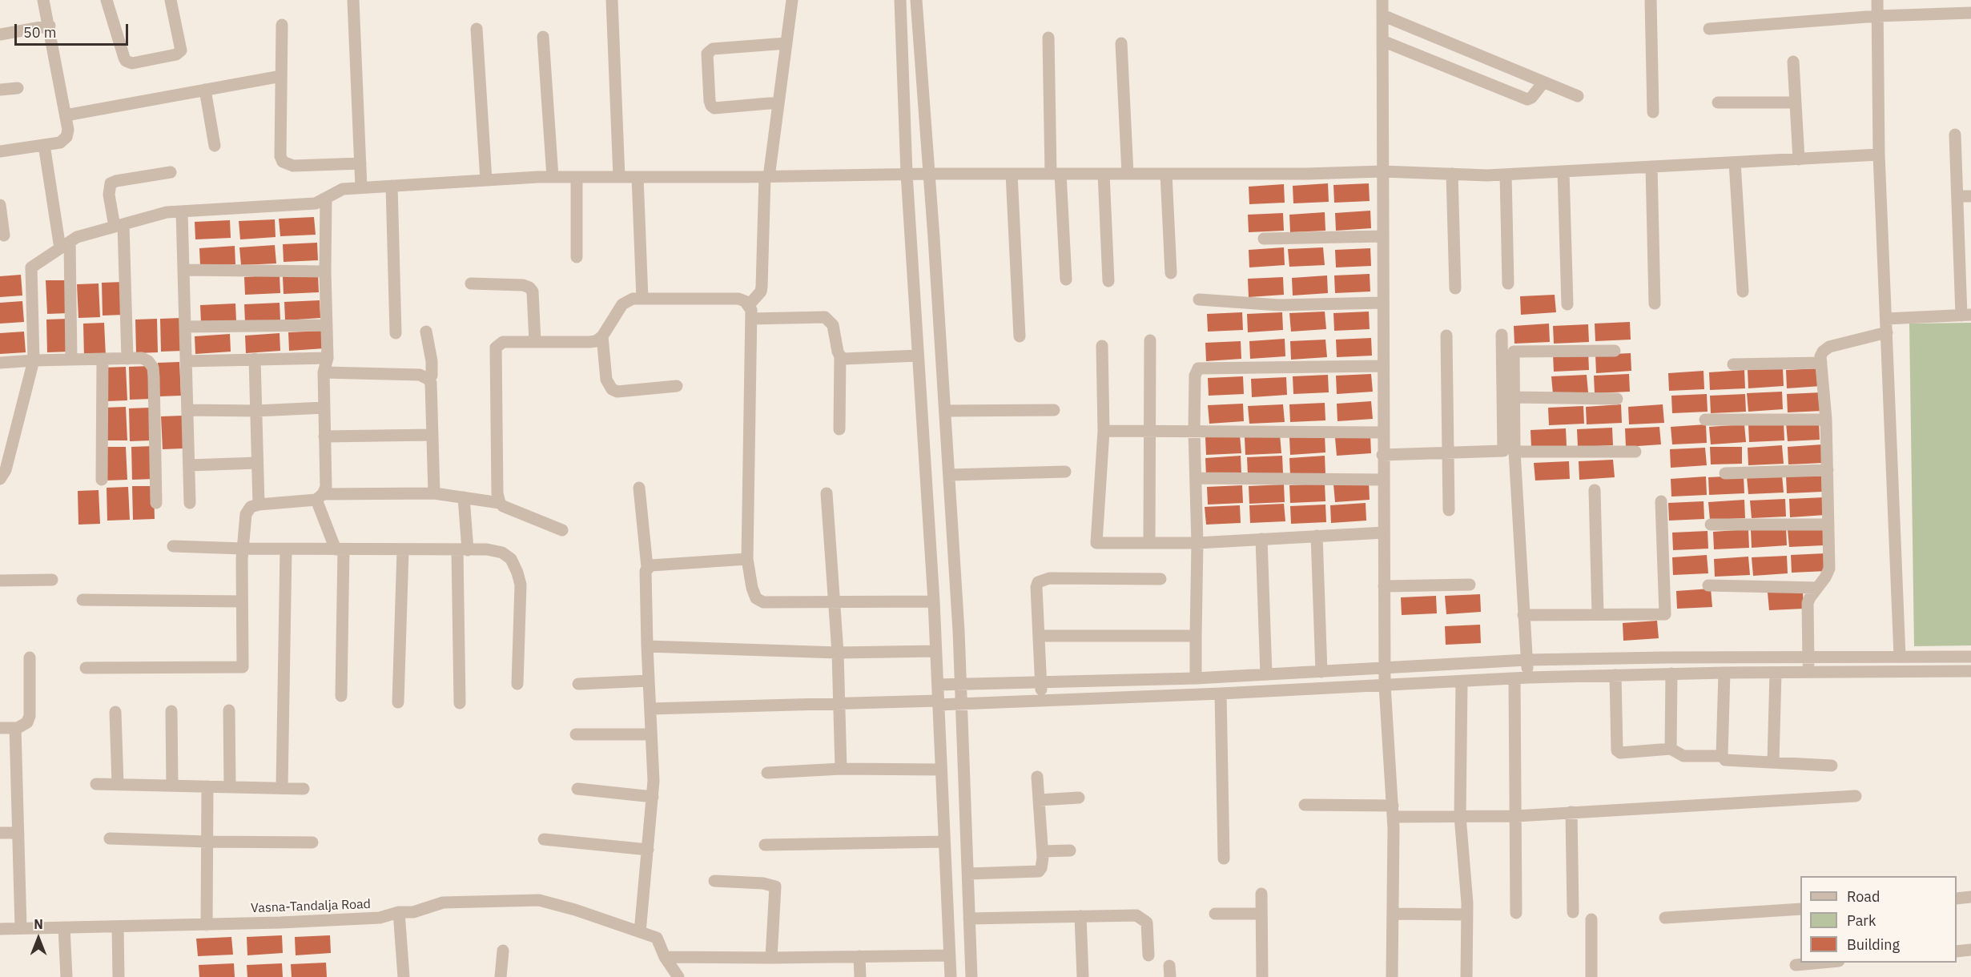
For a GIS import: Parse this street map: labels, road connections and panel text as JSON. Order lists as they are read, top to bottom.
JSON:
{
  "streets": {
    "street": ["Vasna-Tandalja Road"]
  },
  "legend": ["Road", "Park", "Building"],
  "scale_bar": "50 m",
  "north": "top"
}
